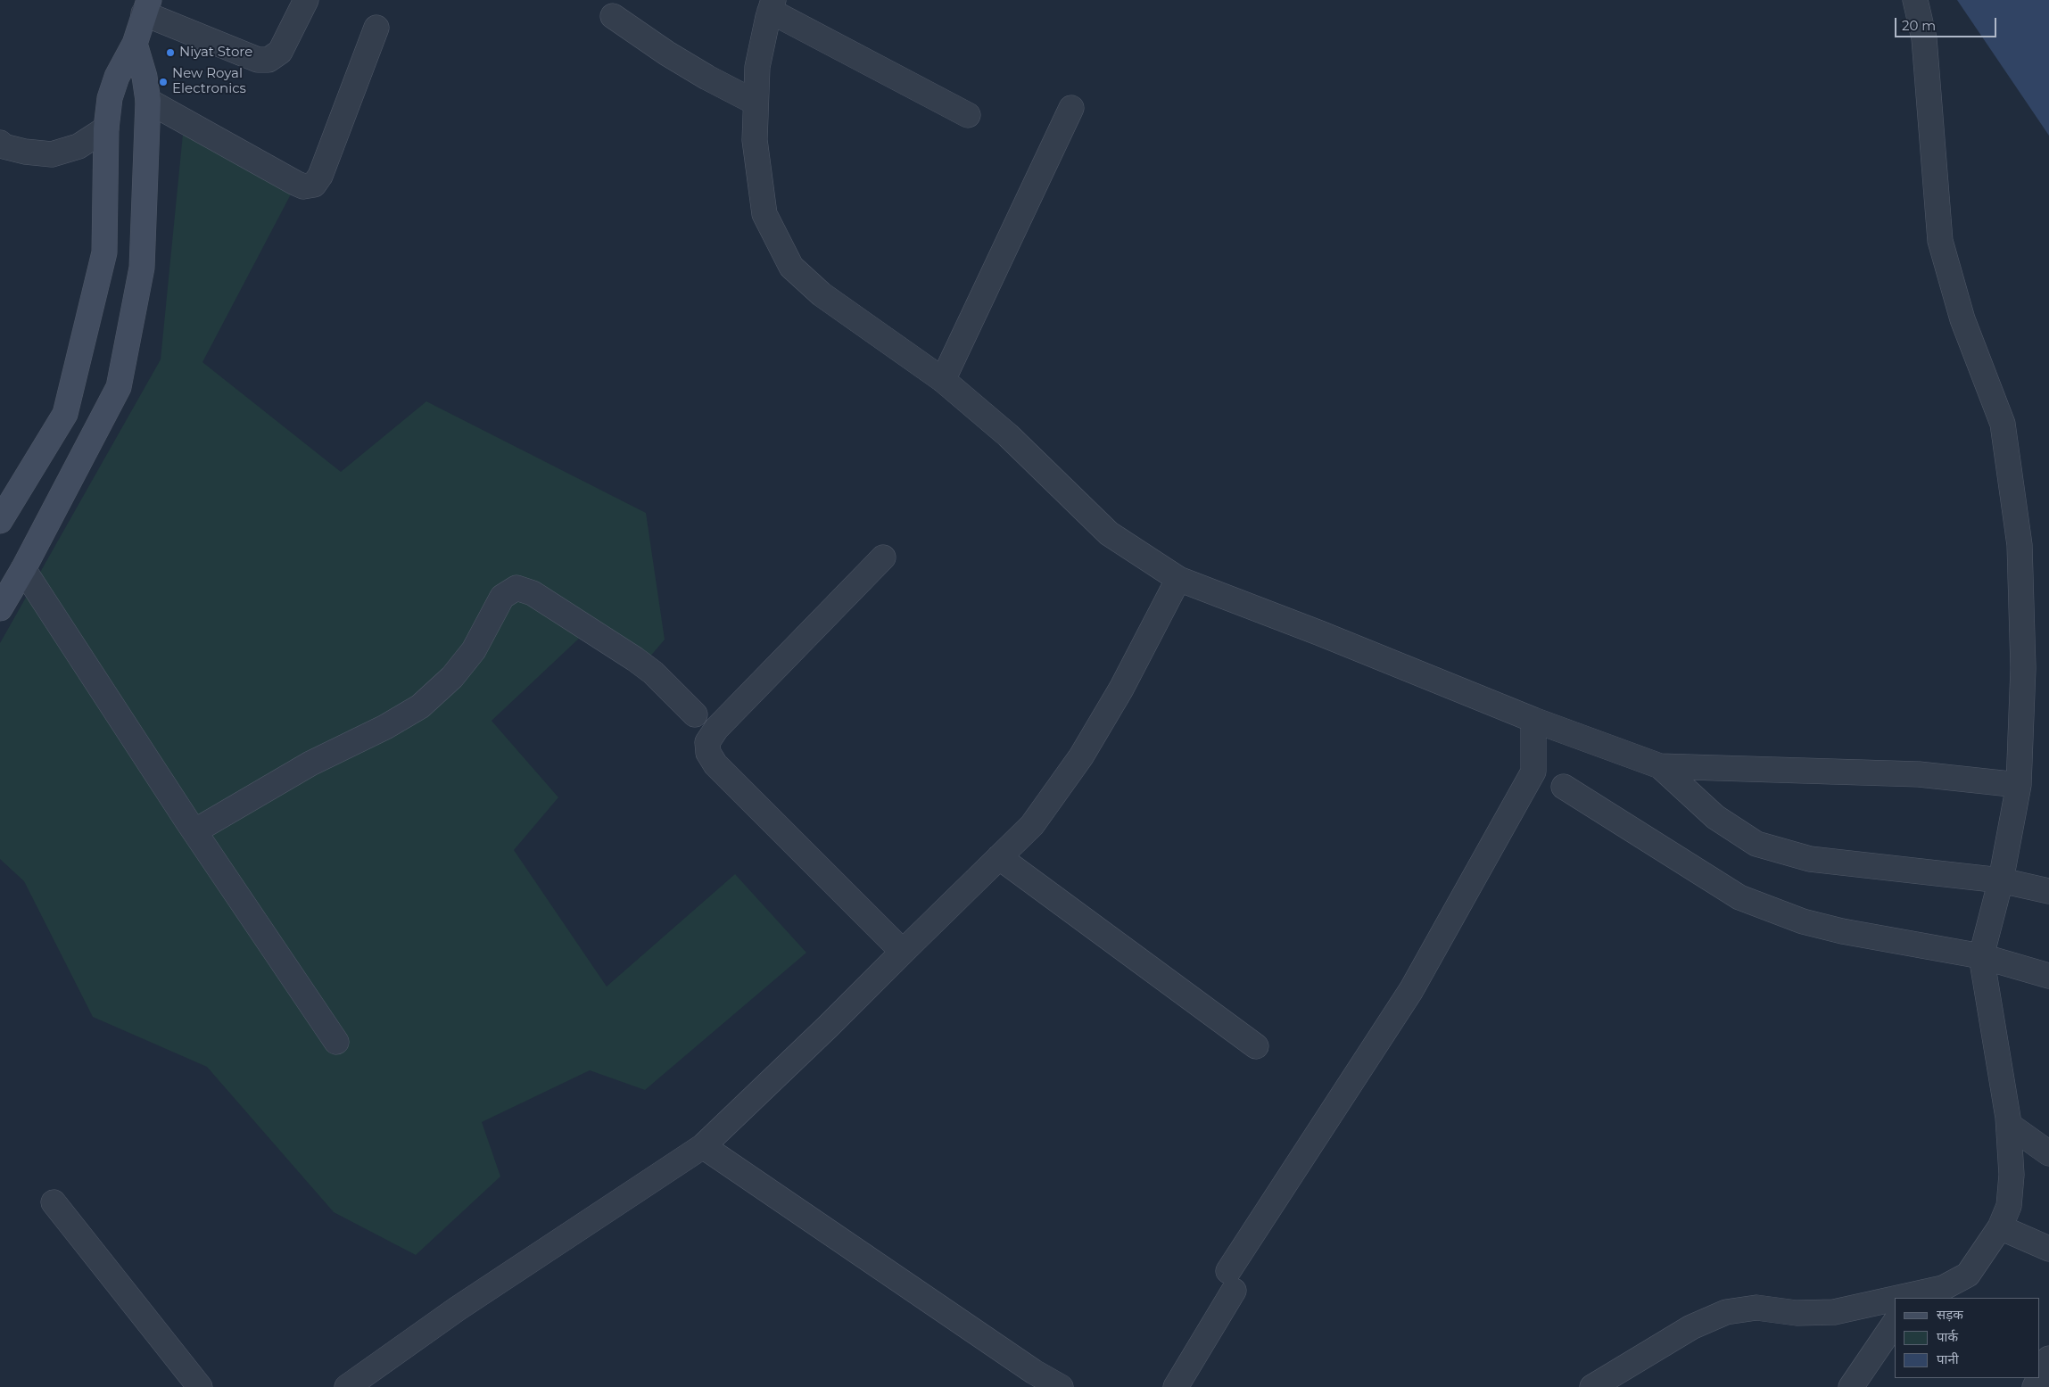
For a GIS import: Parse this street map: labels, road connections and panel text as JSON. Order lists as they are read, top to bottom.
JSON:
{
  "places": ["Niyat Store", "New Royal Electronics"],
  "legend": ["सड़क", "पार्क", "पानी"],
  "scale_bar": "20 m"
}
